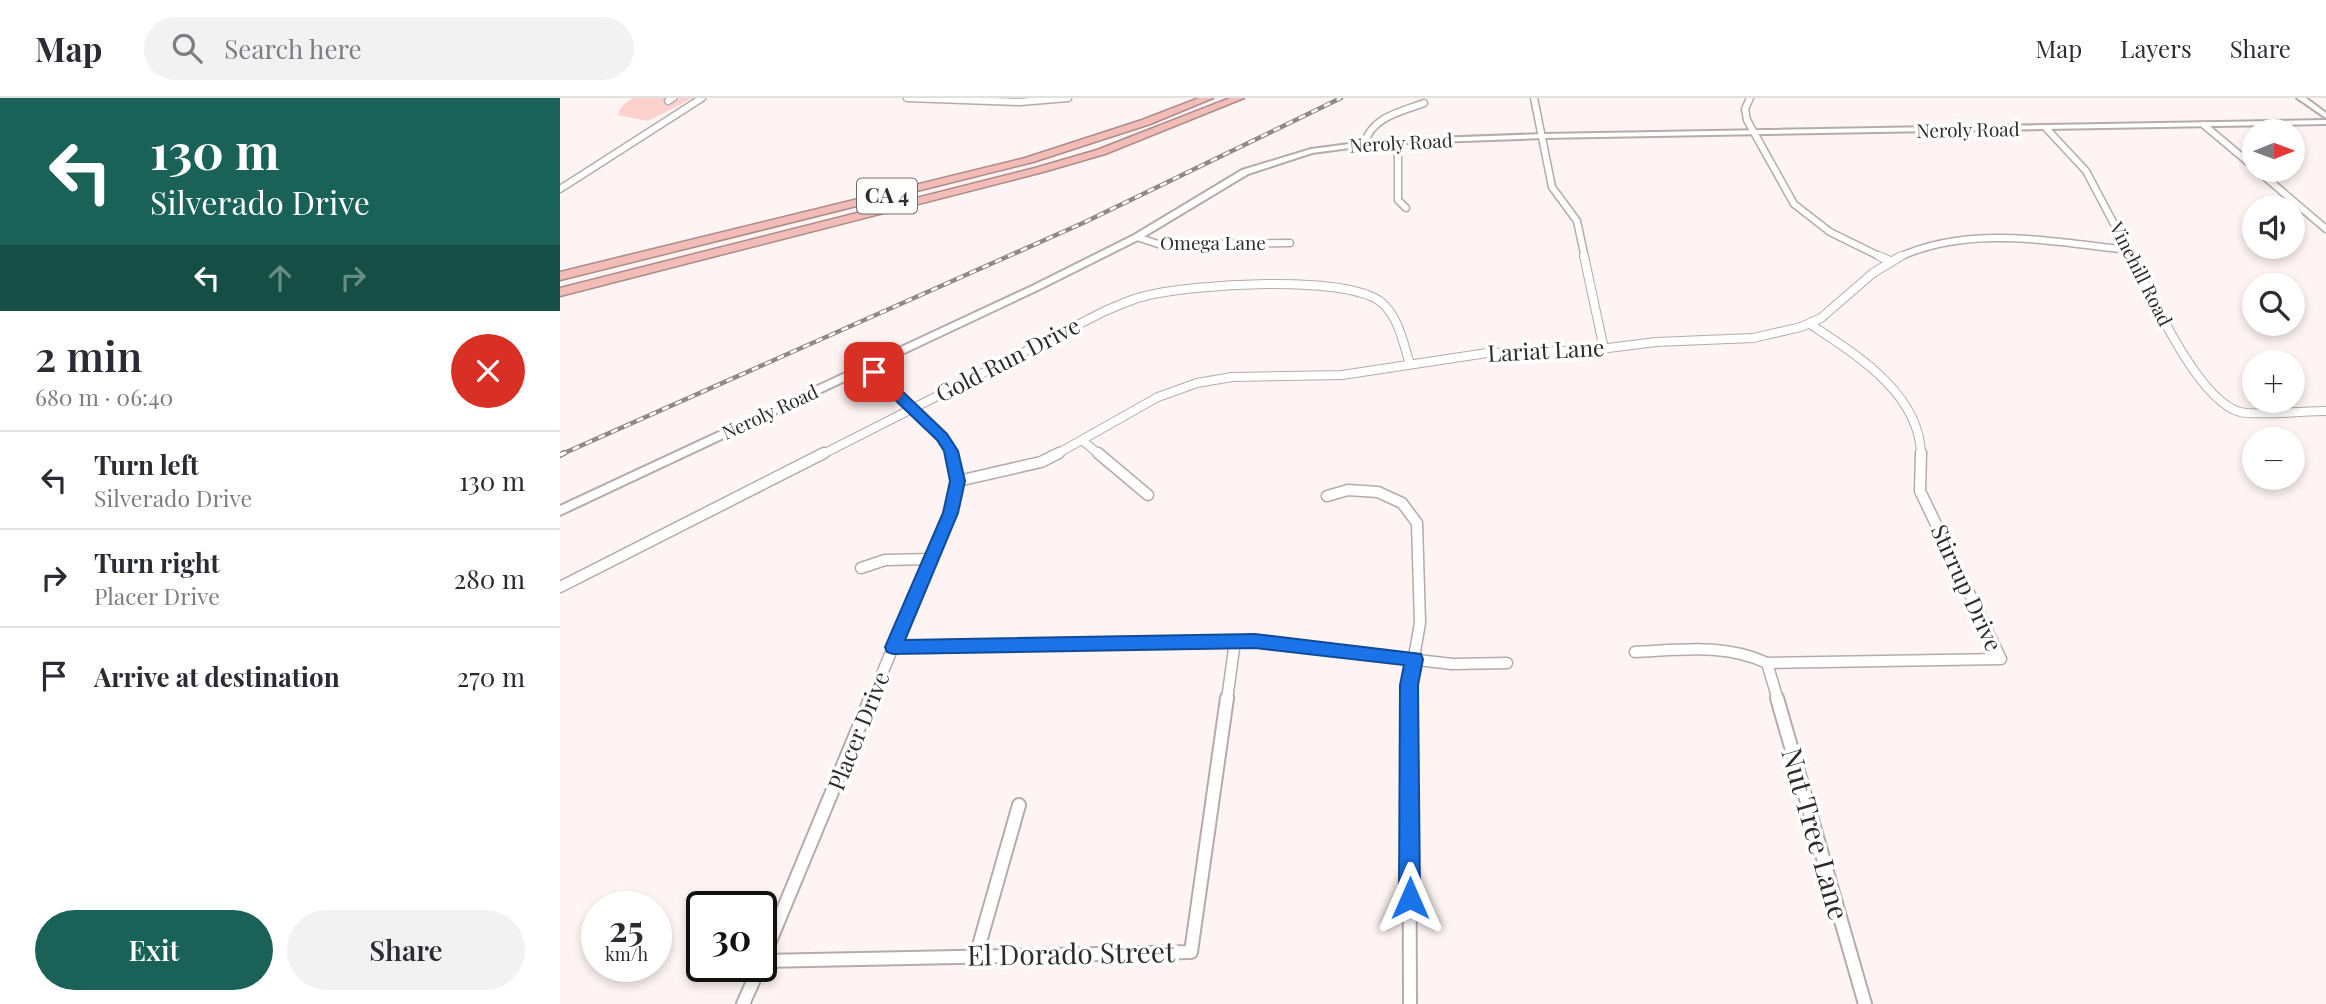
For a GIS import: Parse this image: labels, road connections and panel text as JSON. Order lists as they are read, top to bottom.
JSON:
{
  "streets": {
    "highway": ["CA 4"],
    "street": [
      "Neroly Road",
      "Omega Lane",
      "Vinehill Road",
      "Lariat Lane",
      "Gold Run Drive",
      "Stirrup Drive",
      "Placer Drive",
      "Nut Tree Lane",
      "El Dorado Street"
    ]
  },
  "crossings": [
    ["Neroly Road", "Omega Lane"],
    ["Neroly Road", "Vinehill Road"],
    ["Neroly Road", "Placer Drive"],
    ["Vinehill Road", "Lariat Lane"],
    ["Lariat Lane", "Gold Run Drive"],
    ["Lariat Lane", "Stirrup Drive"],
    ["Lariat Lane", "Placer Drive"],
    ["Gold Run Drive", "Placer Drive"],
    ["Stirrup Drive", "Nut Tree Lane"]
  ],
  "north": "right",
  "page": {
    "header": "Map",
    "search": "Search here",
    "nav": ["Map", "Layers", "Share"],
    "turn": ["130 m", "Silverado Drive"],
    "map_buttons": ["+", "−"],
    "heading": ["2 min", "680 m · 06:40"],
    "list": [
      {
        "name": "Turn left",
        "note": "Silverado Drive",
        "value": "130 m"
      },
      {
        "name": "Turn right",
        "note": "Placer Drive",
        "value": "280 m"
      },
      {
        "name": "Arrive at destination",
        "value": "270 m"
      }
    ],
    "speed": "25 km/h",
    "limit": "30",
    "buttons": ["Exit", "Share"]
  }
}
